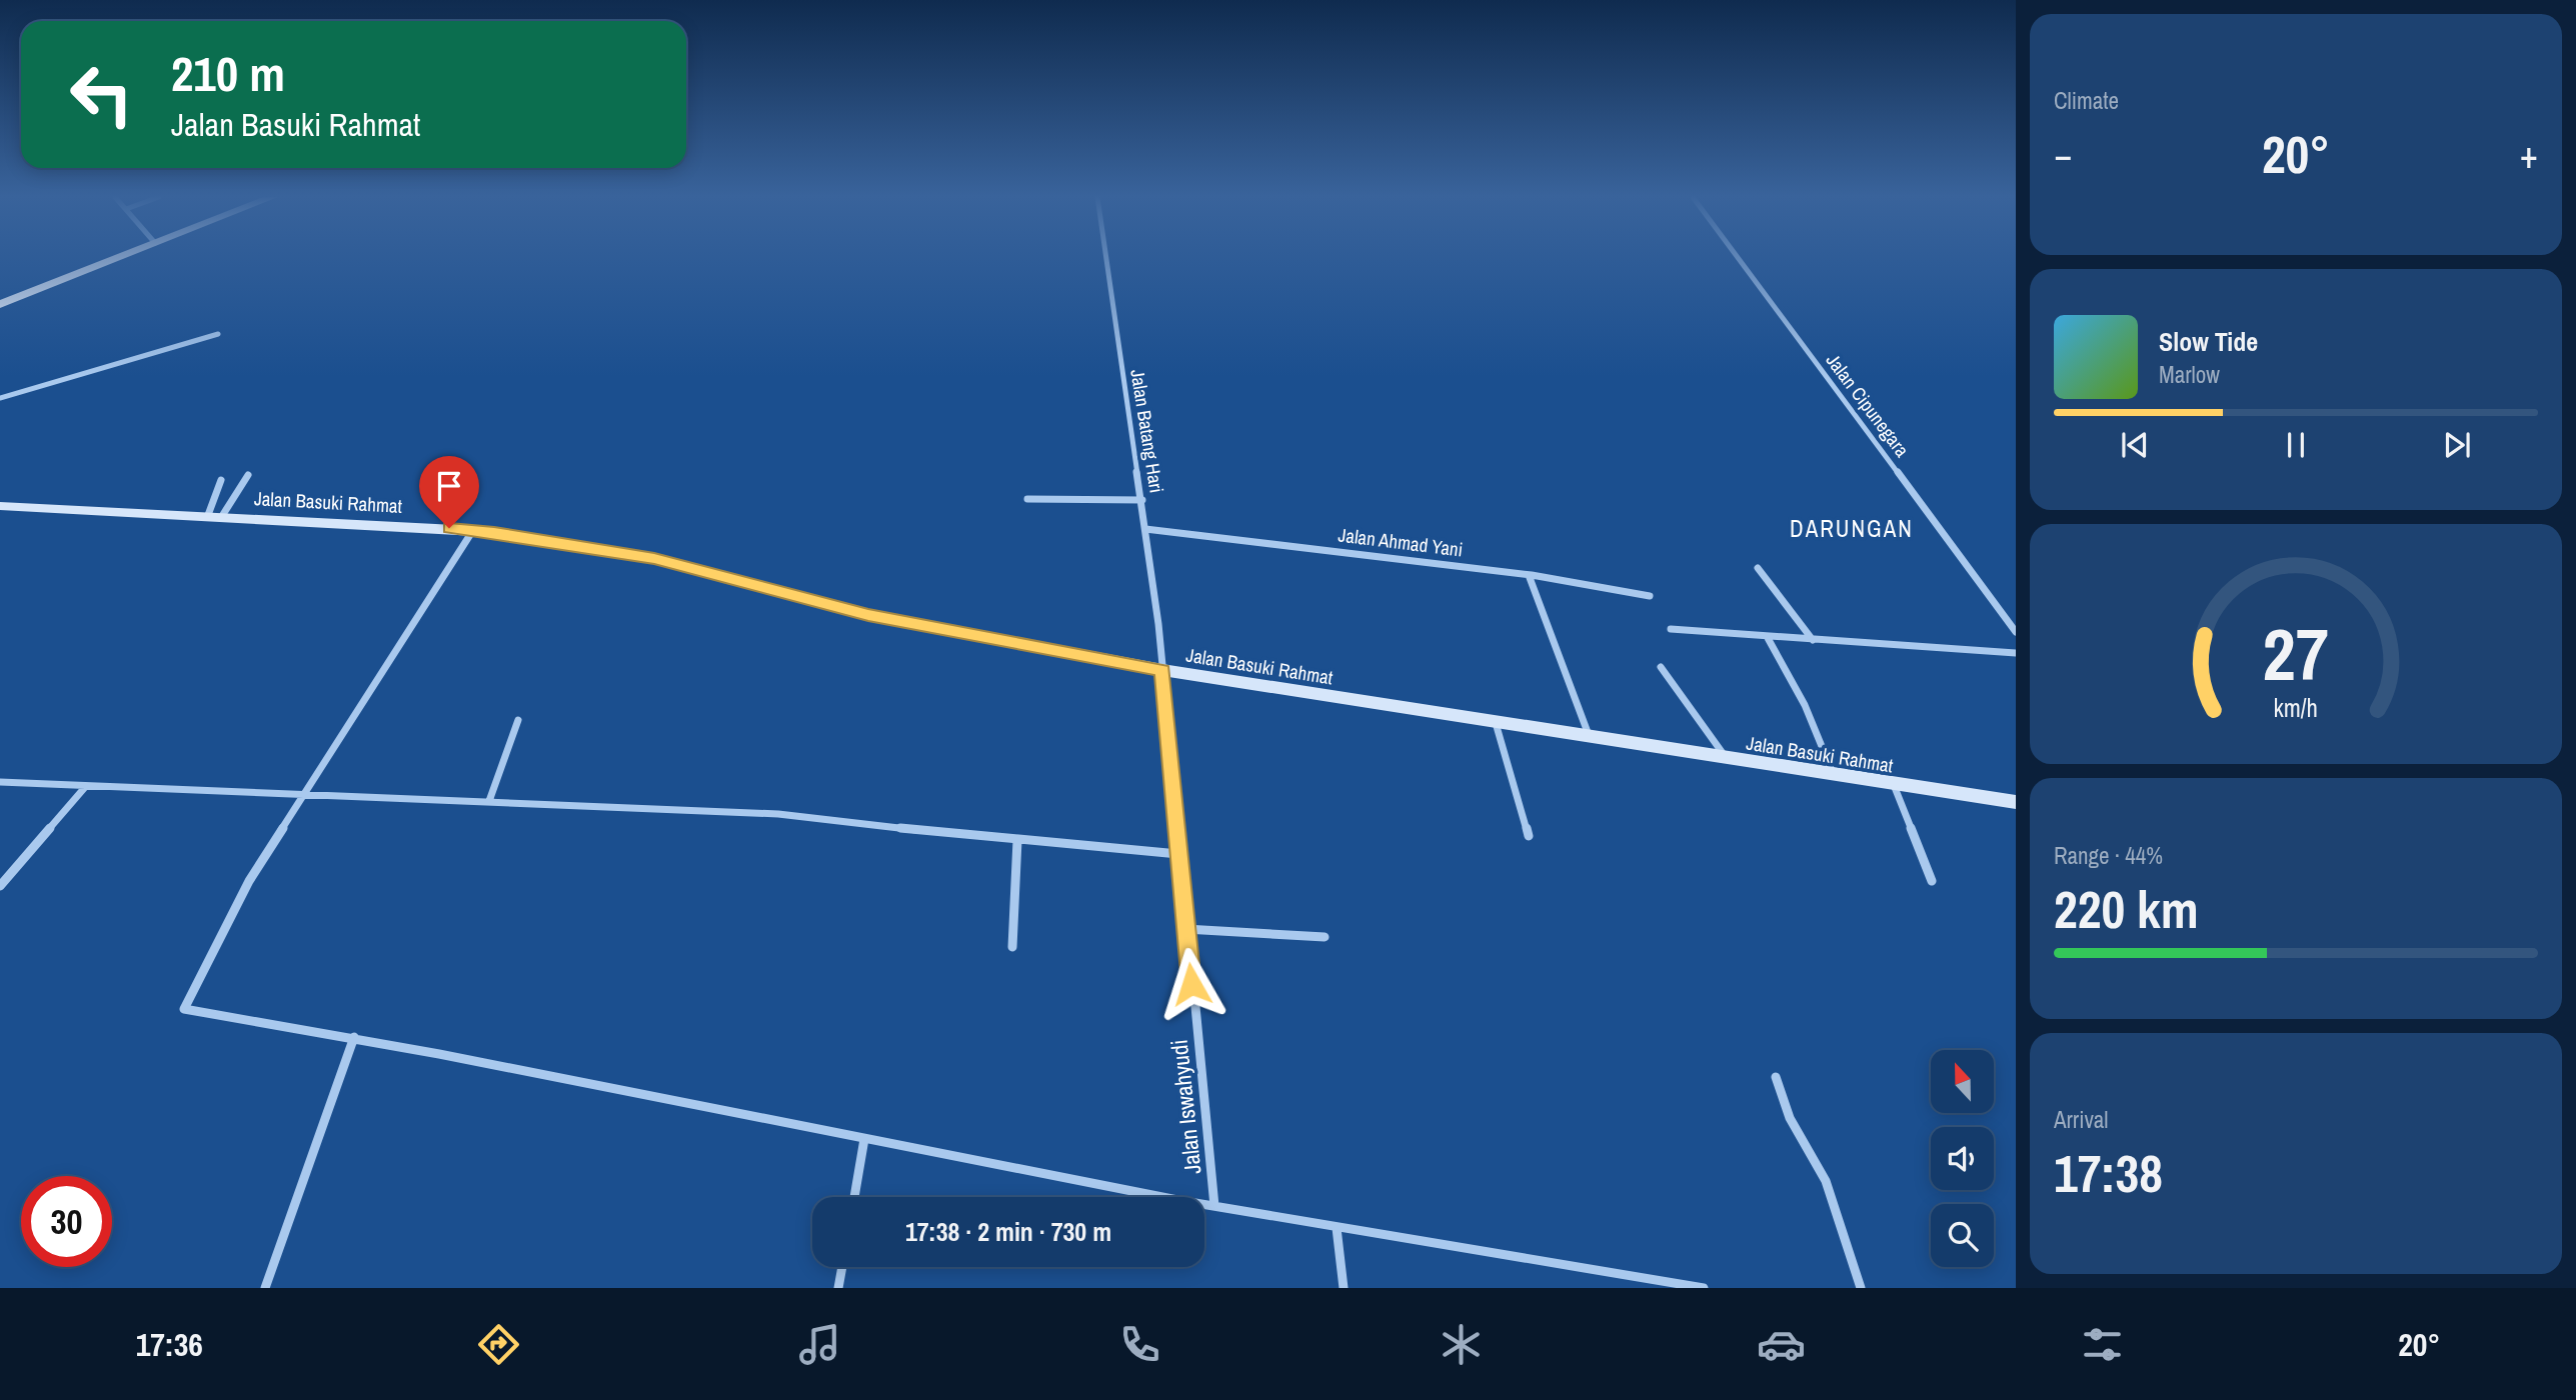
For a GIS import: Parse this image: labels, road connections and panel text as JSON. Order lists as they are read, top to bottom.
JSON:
{
  "streets": {
    "main road": ["Jalan Basuki Rahmat"],
    "street": [
      "Jalan Cipunegara",
      "Jalan Batang Hari",
      "Jalan Ahmad Yani",
      "Jalan Iswahyudi"
    ]
  },
  "crossings": [
    ["Jalan Batang Hari", "Jalan Basuki Rahmat"],
    ["Jalan Batang Hari", "Jalan Ahmad Yani"],
    ["Jalan Batang Hari", "Jalan Iswahyudi"],
    ["Jalan Basuki Rahmat", "Jalan Iswahyudi"]
  ],
  "districts": ["DARUNGAN"],
  "north": "top",
  "page": {
    "tile": [
      "Climate",
      ["Range · 44%", "220 km"],
      ["Arrival", "17:38"]
    ],
    "turn": ["210 m", "Jalan Basuki Rahmat"],
    "heat": ["−", "20°", "+"],
    "song": ["Slow Tide", "Marlow"],
    "limit": "30",
    "trip": "17:38 · 2 min · 730 m",
    "tabs": ["17:36", "20°"],
    "gauge": ["27", "km/h"]
  }
}
